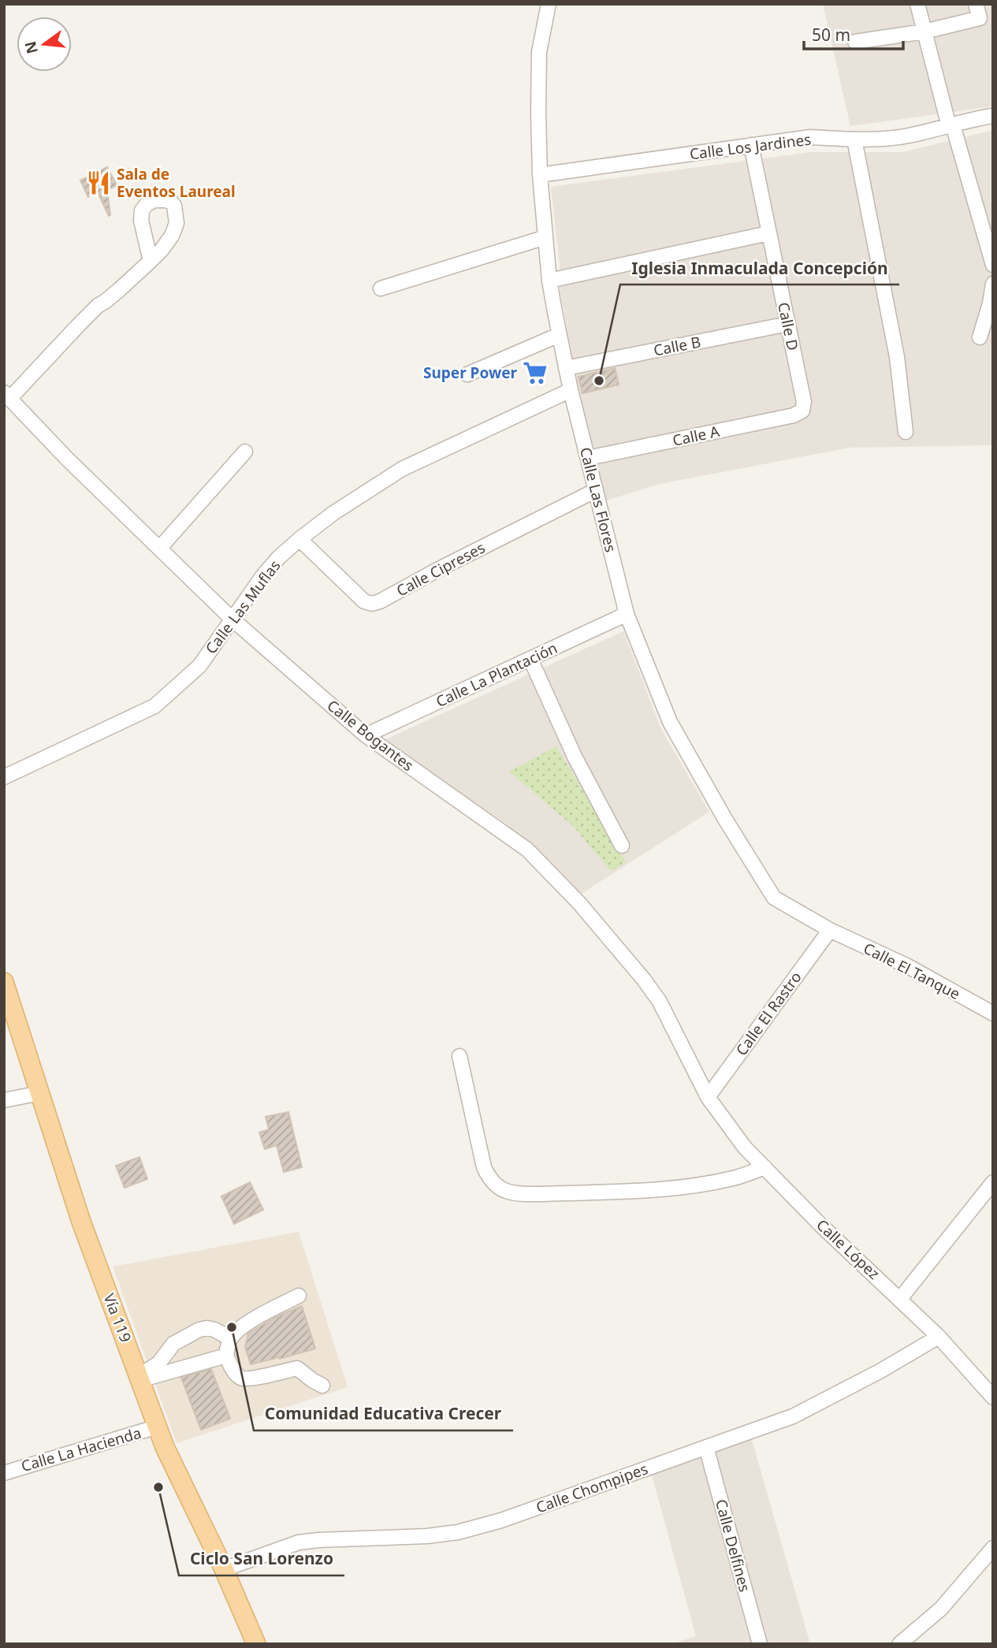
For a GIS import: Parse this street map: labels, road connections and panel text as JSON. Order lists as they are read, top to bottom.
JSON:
{
  "streets": {
    "main road": ["Vía 119"],
    "street": [
      "Calle Los Jardines",
      "Calle D",
      "Calle B",
      "Calle A",
      "Calle Las Flores",
      "Calle Cipreses",
      "Calle Las Muflas",
      "Calle La Plantación",
      "Calle Bogantes",
      "Calle El Tanque",
      "Calle El Rastro",
      "Calle López",
      "Calle La Hacienda",
      "Calle Chompipes",
      "Calle Delfines"
    ]
  },
  "crossings": [
    ["Calle Los Jardines", "Calle D"],
    ["Calle Los Jardines", "Calle Las Flores"],
    ["Calle D", "Calle B"],
    ["Calle D", "Calle A"],
    ["Calle B", "Calle Las Flores"],
    ["Calle A", "Calle Las Flores"],
    ["Calle Las Flores", "Calle Cipreses"],
    ["Calle Las Flores", "Calle Las Muflas"],
    ["Calle Las Flores", "Calle La Plantación"],
    ["Calle Las Flores", "Calle El Tanque"],
    ["Calle Las Flores", "Calle El Rastro"],
    ["Calle Cipreses", "Calle Las Muflas"],
    ["Calle Las Muflas", "Calle Bogantes"],
    ["Calle La Plantación", "Calle Bogantes"],
    ["Calle Bogantes", "Calle El Rastro"],
    ["Calle Bogantes", "Calle López"],
    ["Calle El Tanque", "Calle El Rastro"],
    ["Calle El Rastro", "Calle López"],
    ["Calle López", "Calle Chompipes"],
    ["Vía 119", "Calle La Hacienda"],
    ["Vía 119", "Calle Chompipes"],
    ["Calle Chompipes", "Calle Delfines"]
  ],
  "places": {
    "restaurant": ["Sala de Eventos Laureal"],
    "supermarket": ["Super Power"],
    "other": ["Iglesia Inmaculada Concepción", "Comunidad Educativa Crecer", "Ciclo San Lorenzo"]
  },
  "scale_bar": "50 m",
  "north": "left"
}
